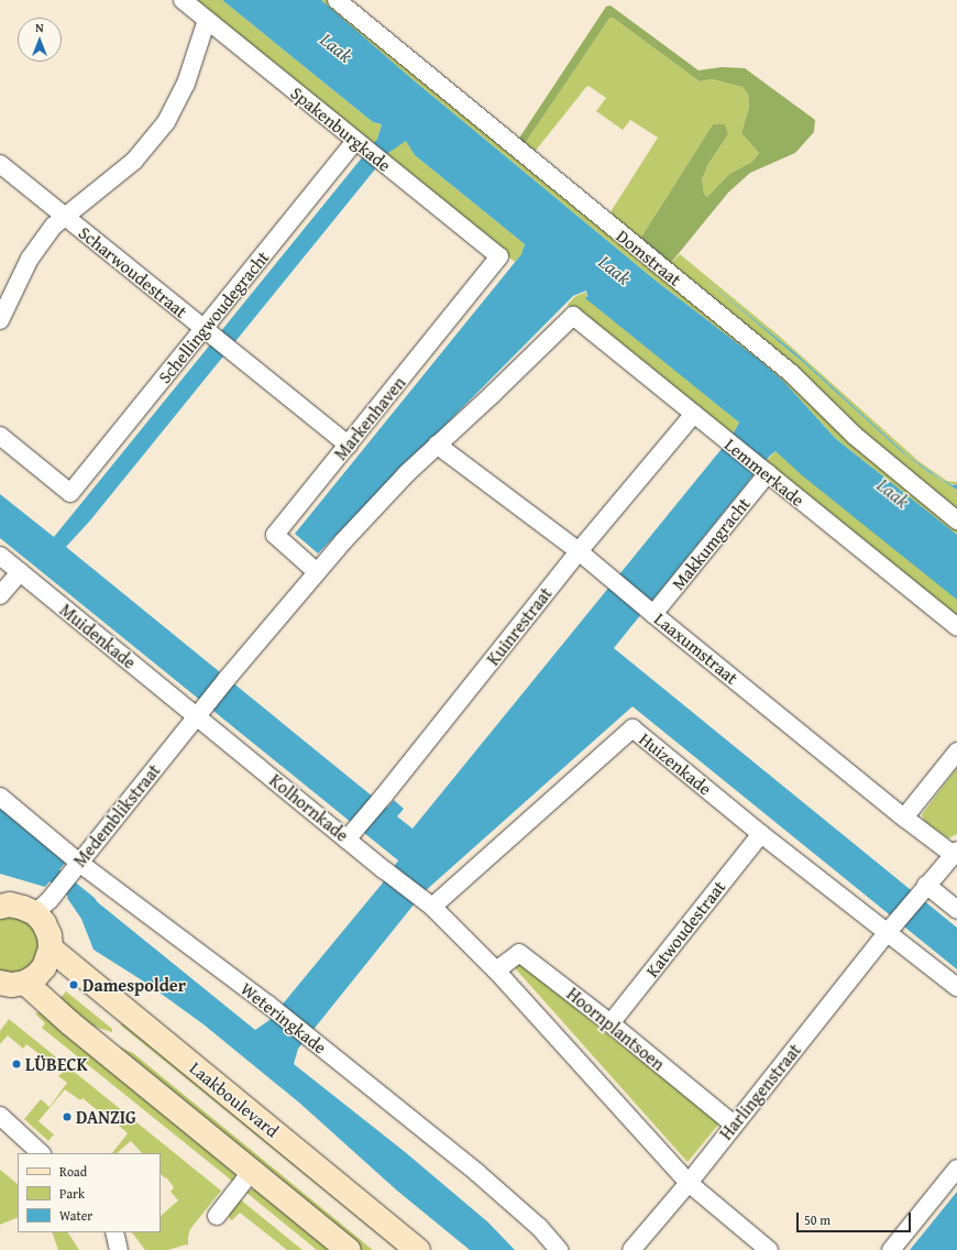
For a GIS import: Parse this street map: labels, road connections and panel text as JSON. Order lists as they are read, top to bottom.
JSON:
{
  "streets": {
    "main road": ["Laakboulevard"],
    "street": [
      "Spakenburgkade",
      "Domstraat",
      "Scharwoudestraat",
      "Schellingwoudegracht",
      "Markenhaven",
      "Lemmerkade",
      "Makkumgracht",
      "Kuinrestraat",
      "Muidenkade",
      "Laaxumstraat",
      "Huizenkade",
      "Kolhornkade",
      "Medemblikstraat",
      "Katwoudestraat",
      "Weteringkade",
      "Hoornplantsoen",
      "Harlingenstraat"
    ]
  },
  "crossings": [
    ["Spakenburgkade", "Schellingwoudegracht"],
    ["Spakenburgkade", "Markenhaven"],
    ["Scharwoudestraat", "Schellingwoudegracht"],
    ["Scharwoudestraat", "Markenhaven"],
    ["Lemmerkade", "Makkumgracht"],
    ["Lemmerkade", "Kuinrestraat"],
    ["Lemmerkade", "Laaxumstraat"],
    ["Makkumgracht", "Laaxumstraat"],
    ["Kuinrestraat", "Laaxumstraat"],
    ["Kuinrestraat", "Kolhornkade"],
    ["Muidenkade", "Kolhornkade"],
    ["Muidenkade", "Medemblikstraat"],
    ["Laaxumstraat", "Harlingenstraat"],
    ["Huizenkade", "Kolhornkade"],
    ["Huizenkade", "Katwoudestraat"],
    ["Huizenkade", "Harlingenstraat"],
    ["Kolhornkade", "Medemblikstraat"],
    ["Medemblikstraat", "Weteringkade"],
    ["Katwoudestraat", "Hoornplantsoen"],
    ["Hoornplantsoen", "Harlingenstraat"]
  ],
  "water": ["Laak"],
  "places": ["Damespolder", "LÜBECK", "DANZIG"],
  "legend": ["Road", "Park", "Water"],
  "scale_bar": "50 m",
  "north": "top"
}
